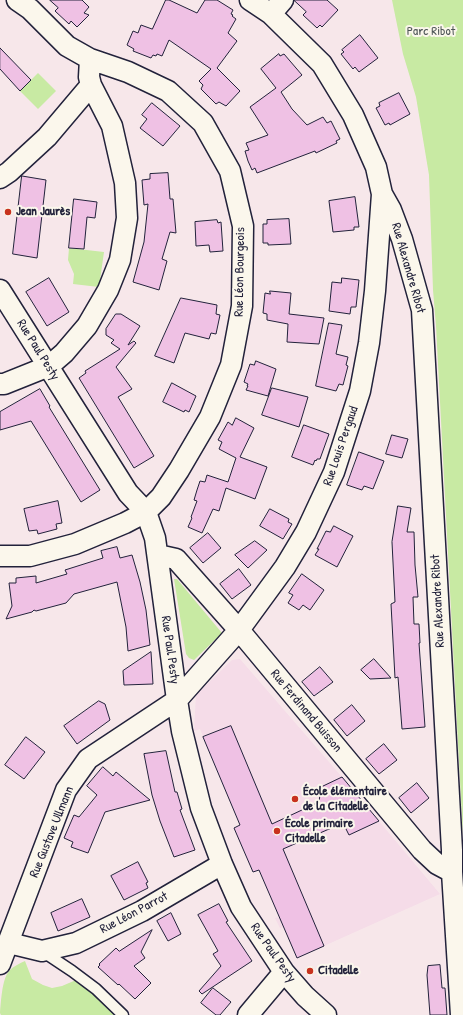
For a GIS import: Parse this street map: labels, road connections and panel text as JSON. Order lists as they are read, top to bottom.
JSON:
{
  "streets": {
    "street": [
      "Rue Alexandre Ribot",
      "Rue Léon Bourgeois",
      "Rue Paul Pesty",
      "Rue Louis Pergaud",
      "Rue Ferdinand Buisson",
      "Rue Gustave Ullmann",
      "Rue Léon Parrot"
    ]
  },
  "crossings": [
    ["Rue Alexandre Ribot", "Rue Louis Pergaud"],
    ["Rue Alexandre Ribot", "Rue Ferdinand Buisson"],
    ["Rue Léon Bourgeois", "Rue Paul Pesty"],
    ["Rue Paul Pesty", "Rue Louis Pergaud"],
    ["Rue Paul Pesty", "Rue Ferdinand Buisson"],
    ["Rue Paul Pesty", "Rue Gustave Ullmann"],
    ["Rue Paul Pesty", "Rue Léon Parrot"],
    ["Rue Louis Pergaud", "Rue Ferdinand Buisson"],
    ["Rue Louis Pergaud", "Rue Gustave Ullmann"],
    ["Rue Gustave Ullmann", "Rue Léon Parrot"]
  ],
  "parks": ["Parc Ribot"],
  "places": [
    "Jean Jaurès",
    "École élémentaire de la Citadelle",
    "École primaire Citadelle",
    "Citadelle"
  ]
}
